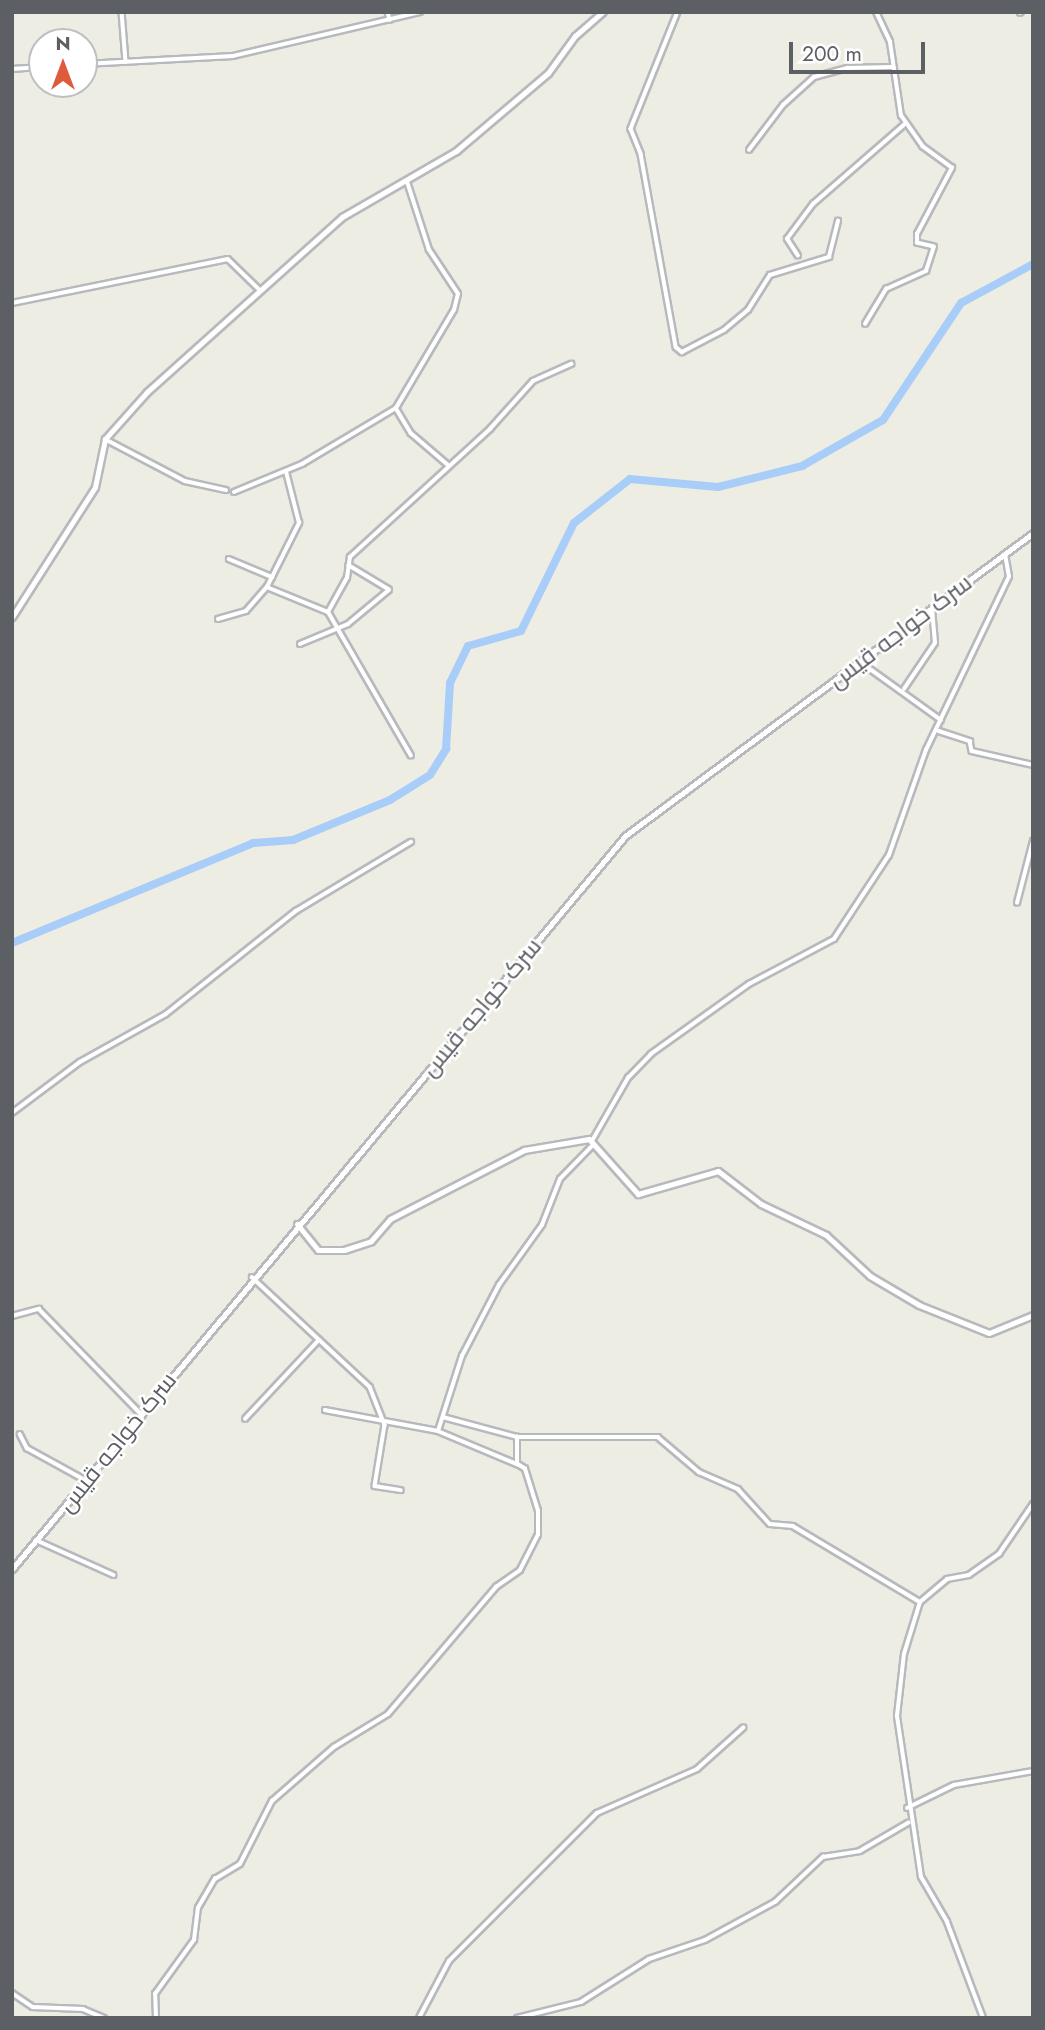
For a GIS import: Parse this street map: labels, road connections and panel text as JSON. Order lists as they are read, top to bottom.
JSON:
{
  "streets": {
    "street": ["سرک خواجه قیس"]
  },
  "scale_bar": "200 m",
  "north": "top"
}
